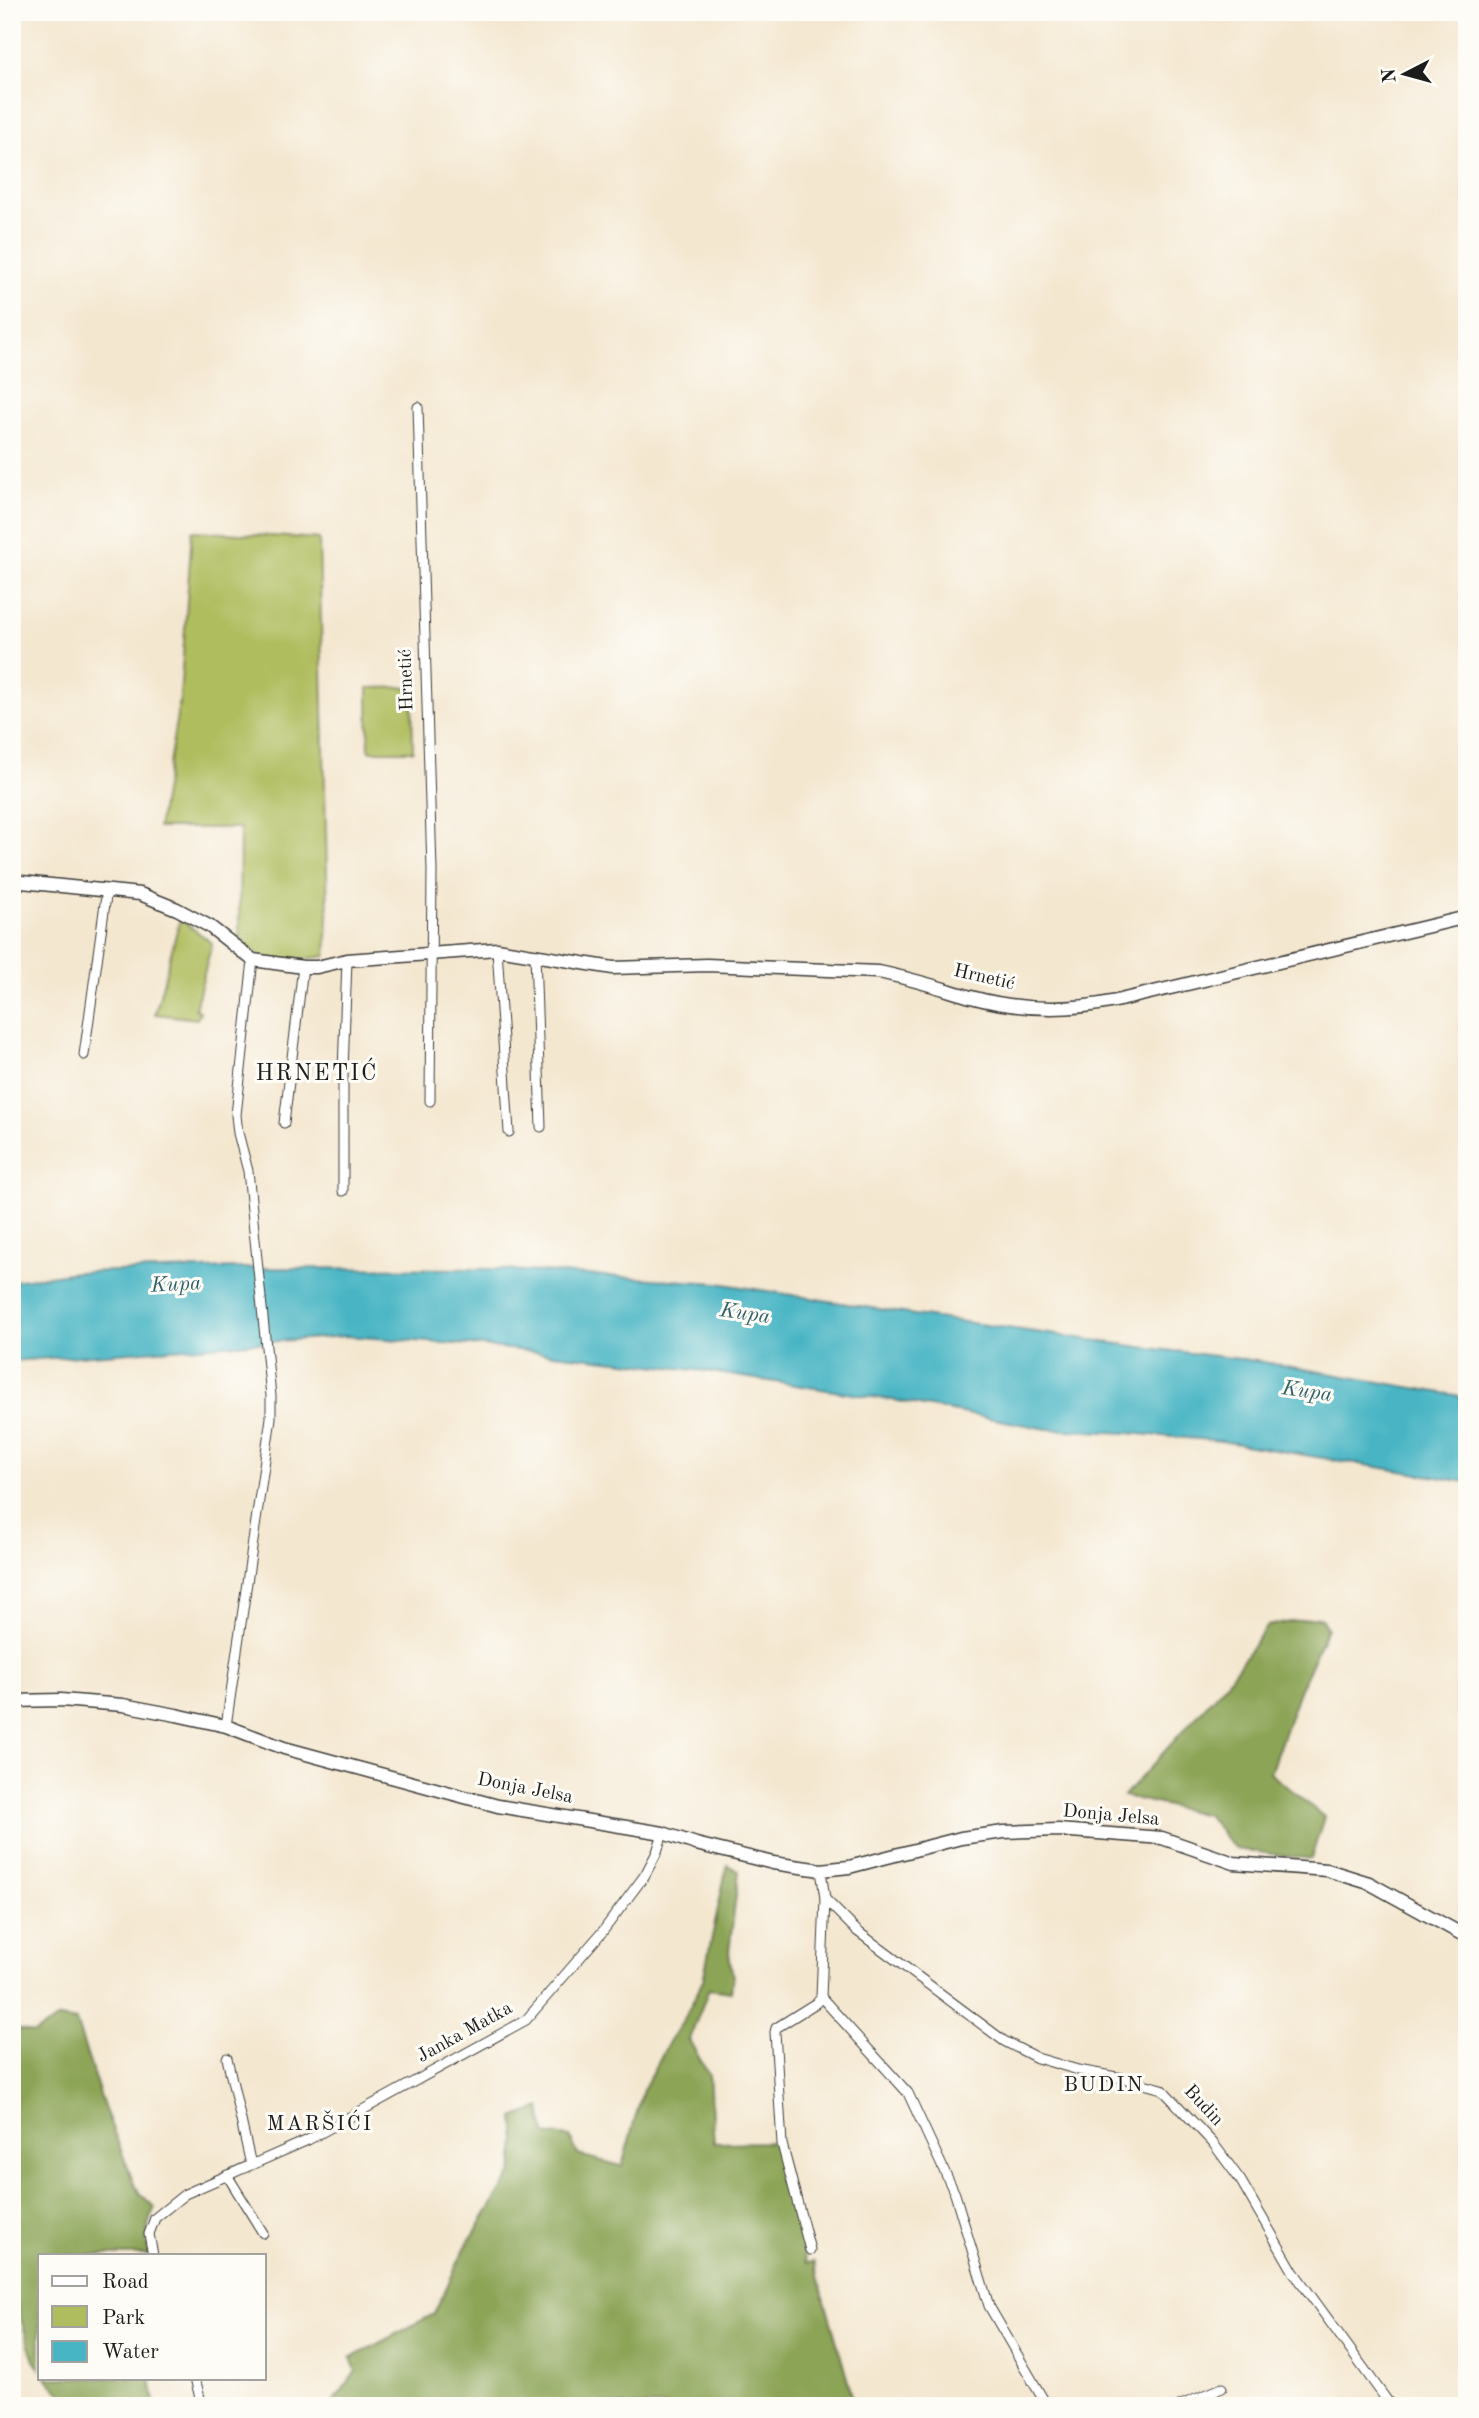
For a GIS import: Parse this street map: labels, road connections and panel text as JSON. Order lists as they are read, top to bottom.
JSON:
{
  "streets": {
    "main road": ["Hrnetić", "Donja Jelsa"],
    "street": ["Janka Matka", "Budin"]
  },
  "crossings": [
    ["Donja Jelsa", "Janka Matka"]
  ],
  "districts": ["HRNETIĆ", "BUDIN", "MARŠIĆI"],
  "water": ["Kupa"],
  "legend": ["Road", "Park", "Water"],
  "north": "left"
}
